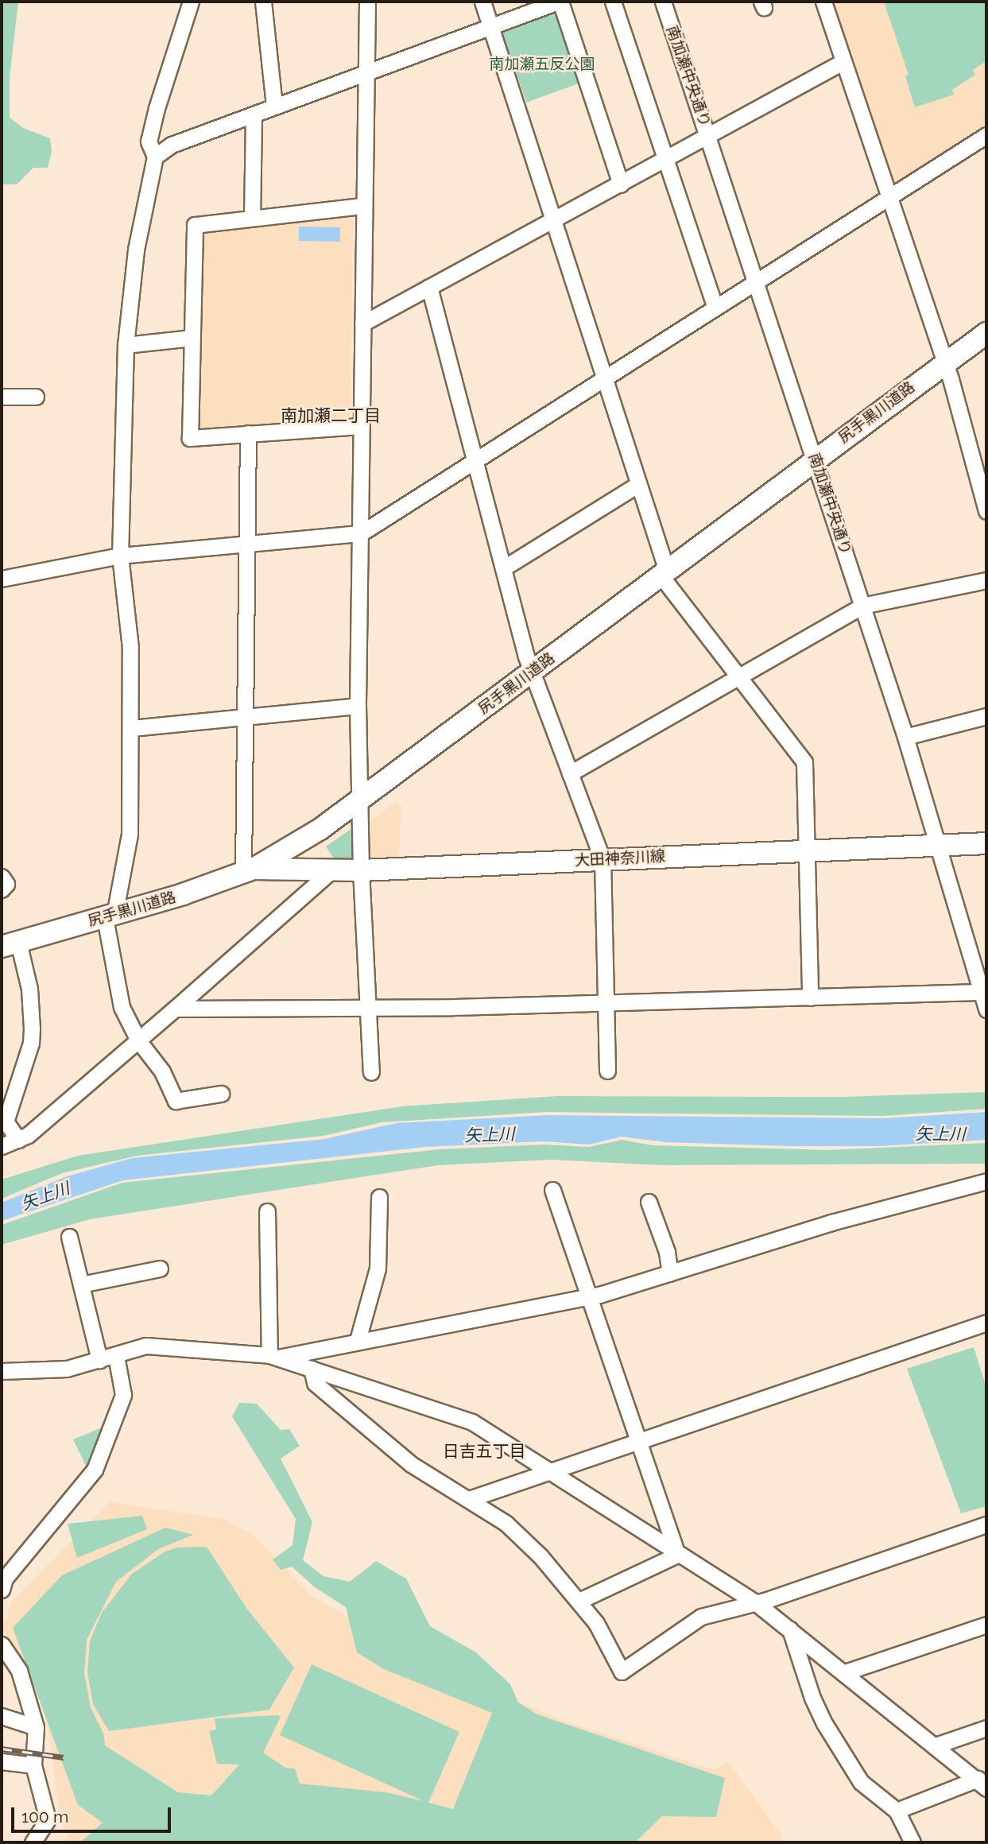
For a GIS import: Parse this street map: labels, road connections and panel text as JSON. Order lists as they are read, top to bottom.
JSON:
{
  "streets": {
    "main road": ["尻手黒川道路", "大田神奈川線"],
    "street": ["南加瀬中央通り"]
  },
  "crossings": [
    ["南加瀬中央通り", "尻手黒川道路"],
    ["南加瀬中央通り", "大田神奈川線"],
    ["尻手黒川道路", "大田神奈川線"]
  ],
  "districts": ["南加瀬二丁目", "日吉五丁目"],
  "water": ["矢上川"],
  "parks": ["南加瀬五反公園"],
  "scale_bar": "100 m"
}
